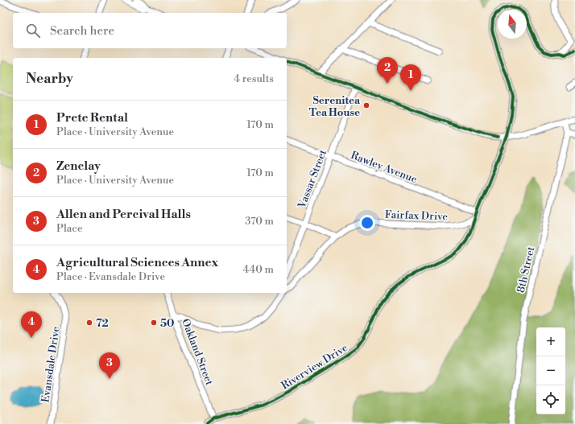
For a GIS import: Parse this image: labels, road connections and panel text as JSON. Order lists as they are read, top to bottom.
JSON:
{
  "streets": {
    "street": [
      "Rawley Avenue",
      "Vassar Street",
      "Fairfax Drive",
      "8th Street",
      "Oakland Street",
      "Evansdale Drive",
      "Riverview Drive"
    ]
  },
  "crossings": [
    ["Rawley Avenue", "Vassar Street"],
    ["Rawley Avenue", "Fairfax Drive"],
    ["Rawley Avenue", "Riverview Drive"],
    ["Fairfax Drive", "Oakland Street"],
    ["Fairfax Drive", "Riverview Drive"],
    ["Oakland Street", "Riverview Drive"]
  ],
  "places": ["Serenitea Tea House", "72", "50"],
  "north": "top",
  "page": {
    "search": "Search here",
    "pins": [
      "2",
      "1",
      "4",
      "3"
    ],
    "heading": ["Nearby", "4 results"],
    "list": [
      {
        "mark": "1",
        "name": "Prete Rental",
        "note": "Place · University Avenue",
        "value": "170 m"
      },
      {
        "mark": "2",
        "name": "Zenclay",
        "note": "Place · University Avenue",
        "value": "170 m"
      },
      {
        "mark": "3",
        "name": "Allen and Percival Halls",
        "note": "Place",
        "value": "370 m"
      },
      {
        "mark": "4",
        "name": "Agricultural Sciences Annex",
        "note": "Place · Evansdale Drive",
        "value": "440 m"
      }
    ],
    "map_buttons": ["+", "−"]
  }
}
